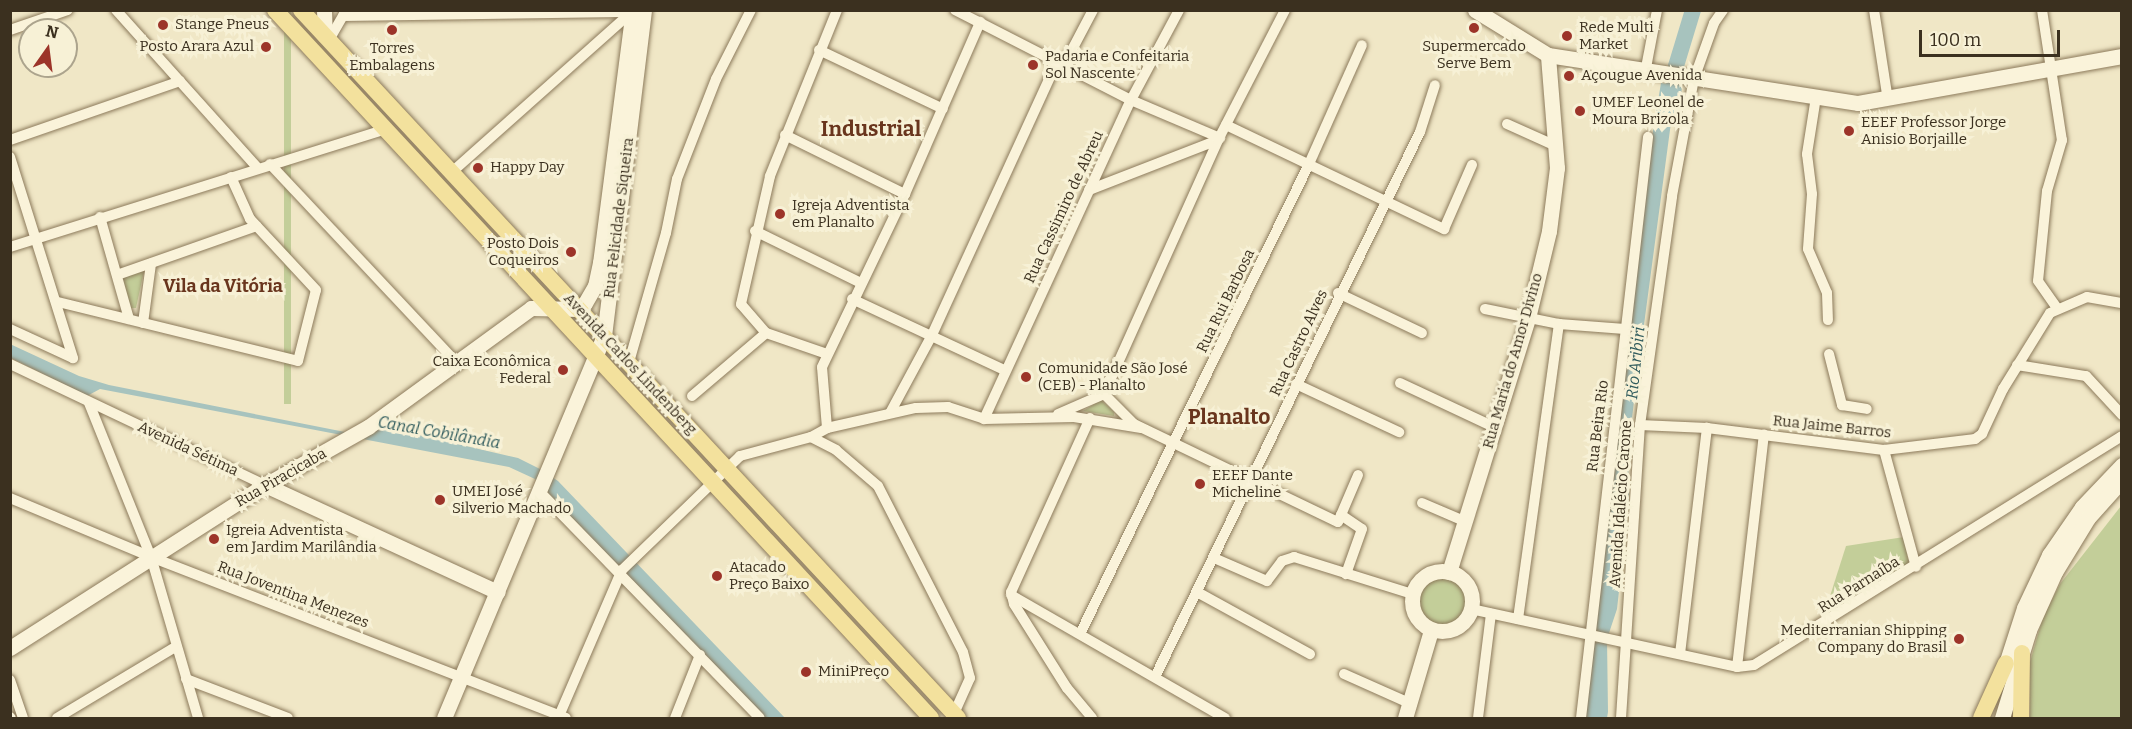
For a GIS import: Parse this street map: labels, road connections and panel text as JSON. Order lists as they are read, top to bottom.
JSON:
{
  "streets": {
    "main road": ["Avenida Carlos Lindenberg"],
    "street": [
      "Rua Cassimiro de Abreu",
      "Rua Felicidade Siqueira",
      "Rua Rui Barbosa",
      "Rua Castro Alves",
      "Rua Maria do Amor Divino",
      "Rua Beira Rio",
      "Rua Jaime Barros",
      "Avenida Sétima",
      "Rua Piracicaba",
      "Avenida Idalécio Carone",
      "Rua Parnaíba",
      "Rua Joventina Menezes"
    ]
  },
  "crossings": [
    ["Rua Felicidade Siqueira", "Avenida Carlos Lindenberg"],
    ["Rua Felicidade Siqueira", "Avenida Sétima"],
    ["Rua Felicidade Siqueira", "Rua Joventina Menezes"],
    ["Rua Maria do Amor Divino", "Rua Parnaíba"],
    ["Avenida Carlos Lindenberg", "Rua Piracicaba"],
    ["Rua Beira Rio", "Rua Parnaíba"],
    ["Rua Jaime Barros", "Avenida Idalécio Carone"],
    ["Avenida Sétima", "Rua Piracicaba"],
    ["Rua Piracicaba", "Rua Joventina Menezes"],
    ["Avenida Idalécio Carone", "Rua Parnaíba"]
  ],
  "districts": ["Industrial", "Vila da Vitória", "Planalto"],
  "water": ["Rio Aribiri", "Canal Cobilândia"],
  "places": [
    "Stange Pneus",
    "Supermercado Serve Bem",
    "Torres Embalagens",
    "Rede Multi Market",
    "Posto Arara Azul",
    "Padaria e Confeitaria Sol Nascente",
    "Açougue Avenida",
    "UMEF Leonel de Moura Brizola",
    "EEEF Professor Jorge Anisio Borjaille",
    "Happy Day",
    "Igreja Adventista em Planalto",
    "Posto Dois Coqueiros",
    "Caixa Econômica Federal",
    "Comunidade São José (CEB) - Planalto",
    "EEEF Dante Micheline",
    "UMEI José Silverio Machado",
    "Igreja Adventista em Jardim Marilândia",
    "Atacado Preço Baixo",
    "Mediterranian Shipping Company do Brasil",
    "MiniPreço"
  ],
  "scale_bar": "100 m",
  "north": "top"
}
